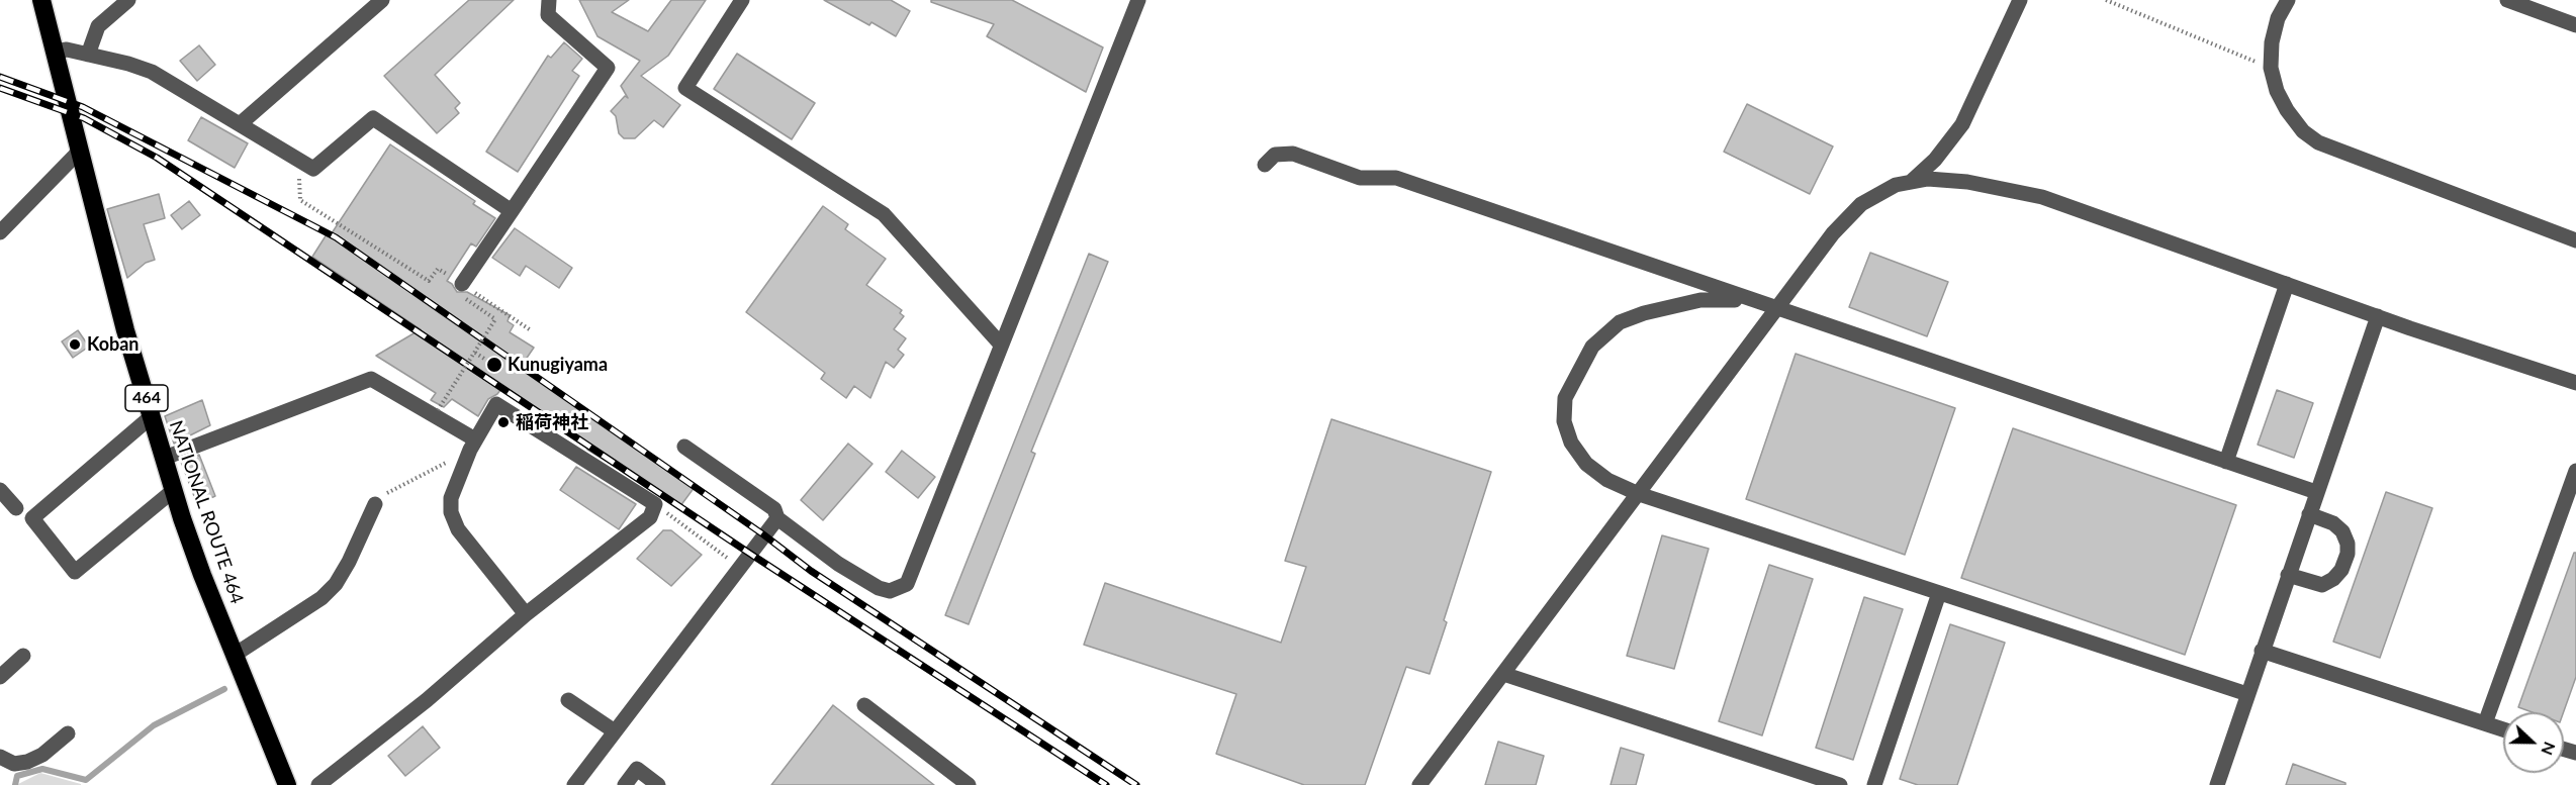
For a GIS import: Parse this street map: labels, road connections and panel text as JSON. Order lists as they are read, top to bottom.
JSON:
{
  "streets": {
    "highway": ["464", "NATIONAL ROUTE 464"]
  },
  "places": ["Koban", "Kunugiyama", "稲荷神社"],
  "north": "right"
}
